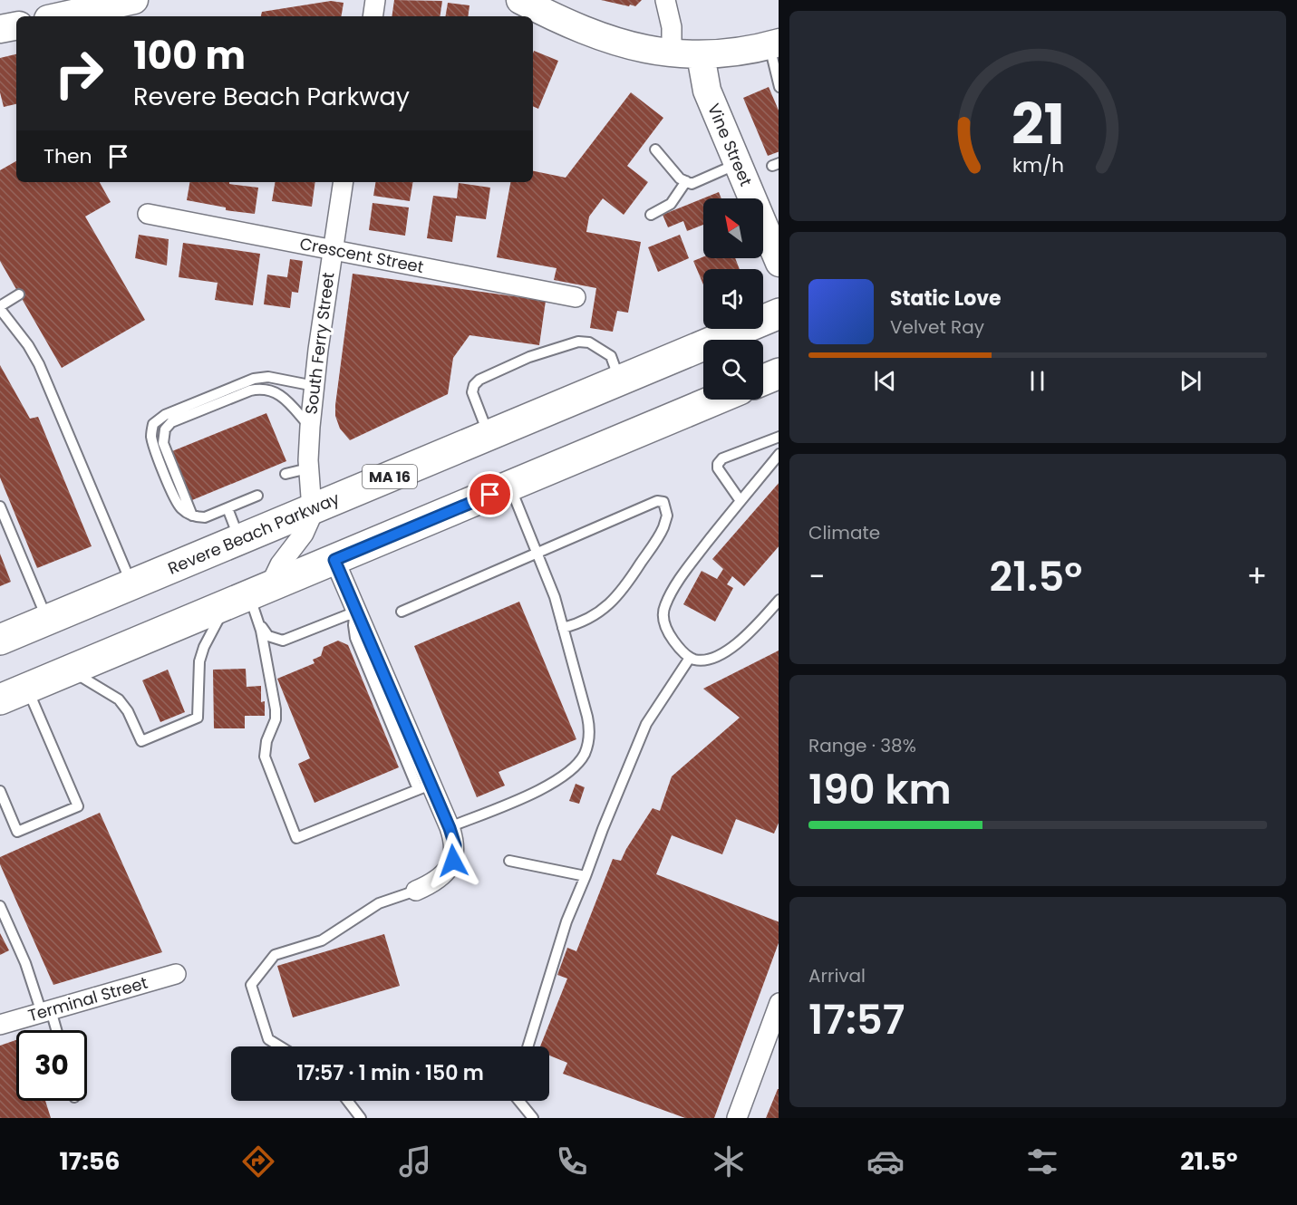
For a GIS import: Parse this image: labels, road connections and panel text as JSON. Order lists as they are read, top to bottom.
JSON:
{
  "streets": {
    "highway": ["MA 16", "Revere Beach Parkway"],
    "main road": ["Vine Street"],
    "street": ["Crescent Street", "South Ferry Street", "Terminal Street"]
  },
  "crossings": [
    ["Crescent Street", "South Ferry Street"],
    ["South Ferry Street", "Revere Beach Parkway"]
  ],
  "north": "top left",
  "page": {
    "turn": ["100 m", "Revere Beach Parkway"],
    "then": "Then",
    "song": ["Static Love", "Velvet Ray"],
    "tile": [
      "Climate",
      ["Range · 38%", "190 km"],
      ["Arrival", "17:57"]
    ],
    "heat": ["−", "21.5°", "+"],
    "limit": "30",
    "trip": "17:57 · 1 min · 150 m",
    "tabs": ["17:56", "21.5°"],
    "gauge": ["21", "km/h"]
  }
}
